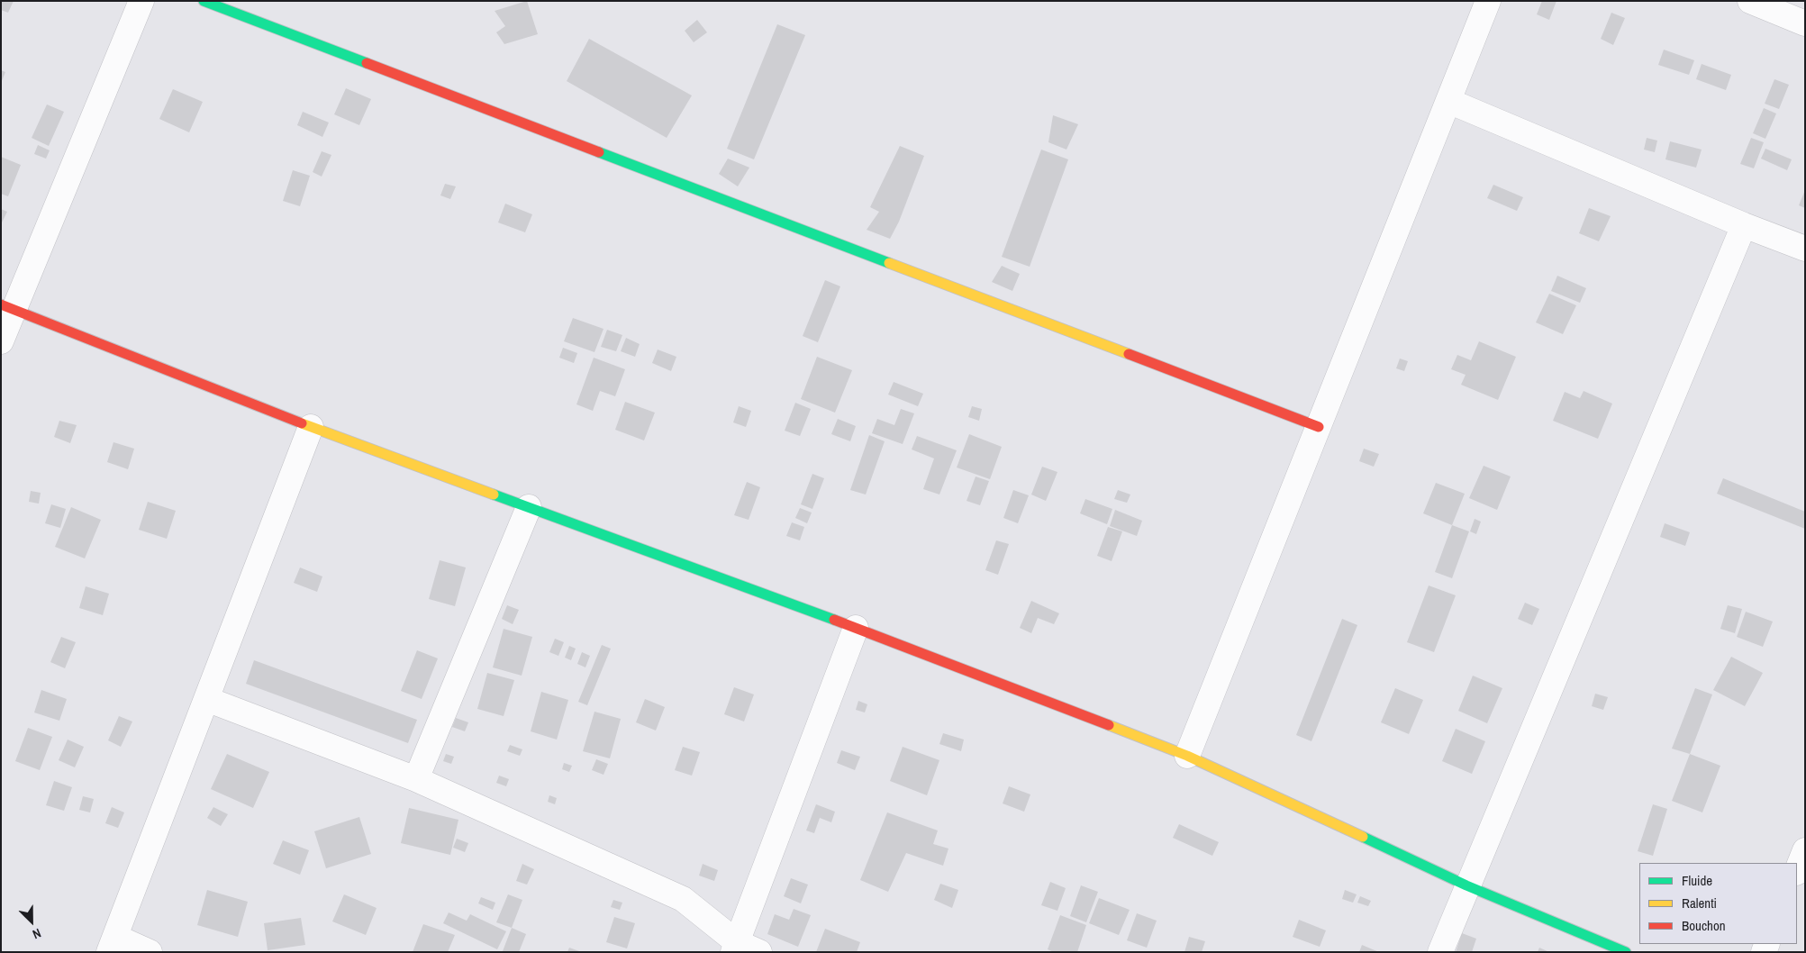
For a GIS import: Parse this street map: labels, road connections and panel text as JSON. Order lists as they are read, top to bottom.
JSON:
{
  "legend": ["Fluide", "Ralenti", "Bouchon"],
  "north": "bottom right"
}
